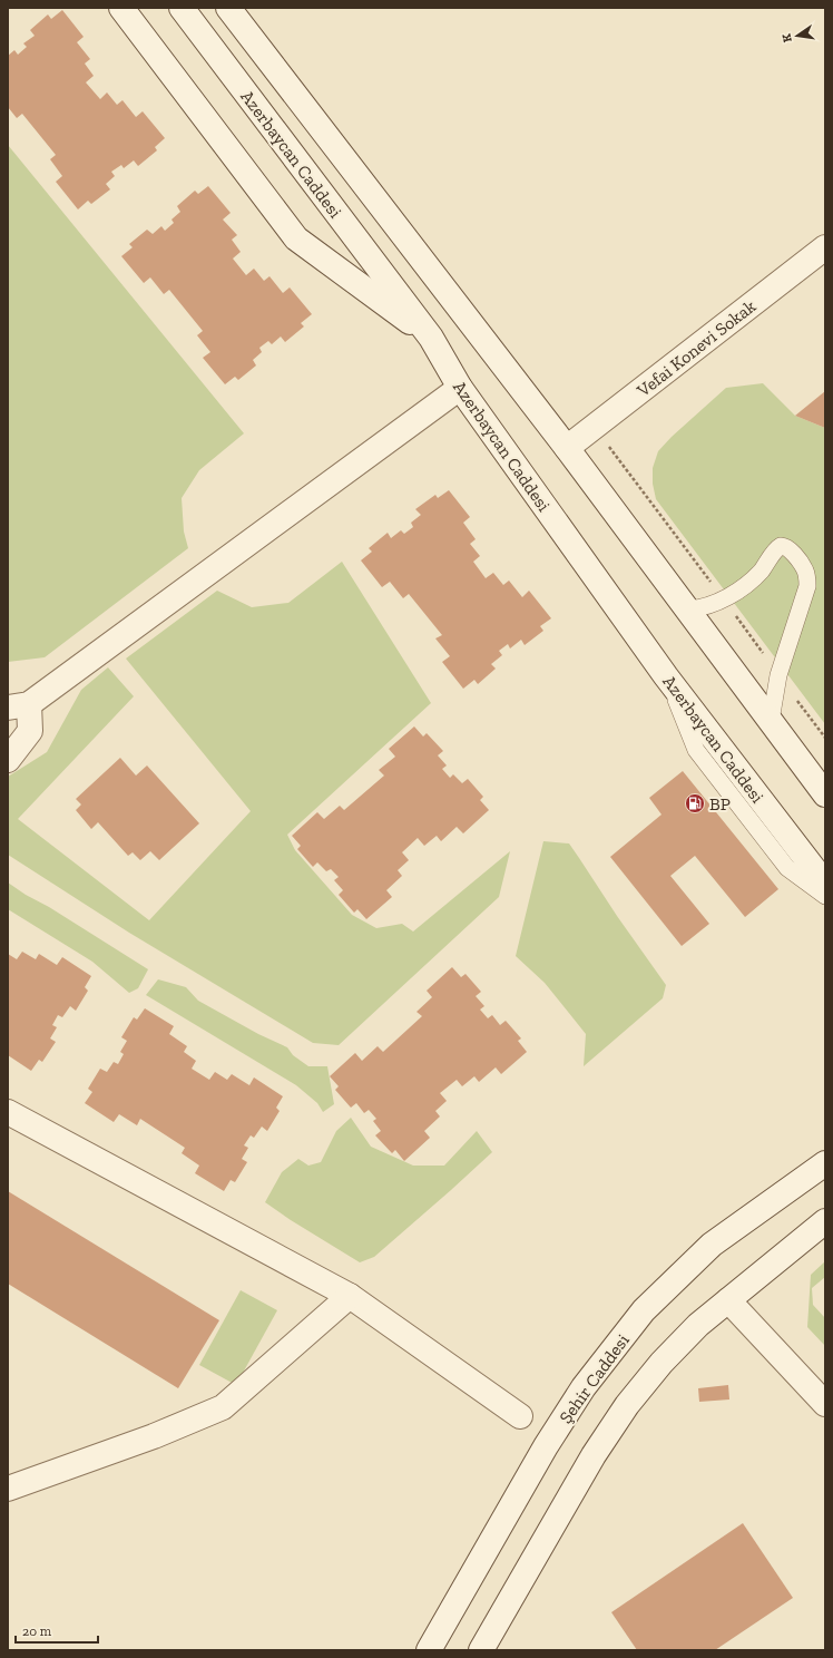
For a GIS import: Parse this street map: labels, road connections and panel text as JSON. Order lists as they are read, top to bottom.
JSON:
{
  "streets": {
    "main road": ["Azerbaycan Caddesi", "Vefai Konevi Sokak", "Şehir Caddesi"]
  },
  "places": {
    "fuel station": ["BP"]
  },
  "scale_bar": "20 m",
  "north": "left"
}
